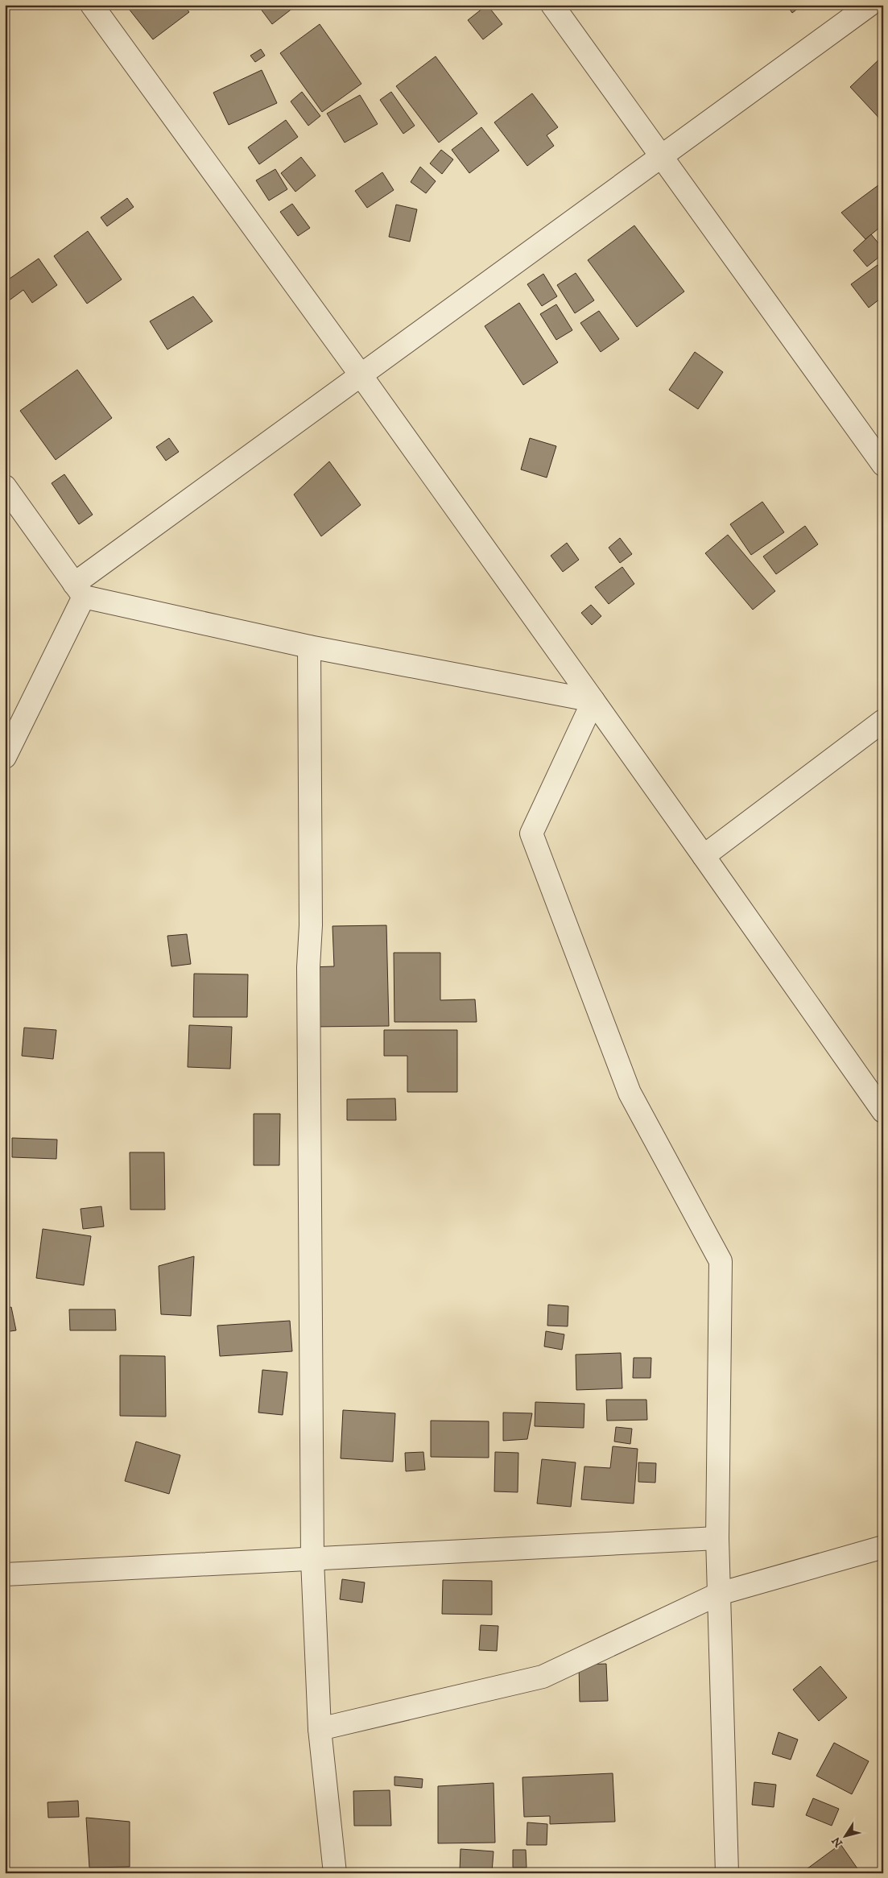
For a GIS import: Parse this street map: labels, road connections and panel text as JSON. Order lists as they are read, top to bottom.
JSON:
{
  "north": "bottom left"
}
